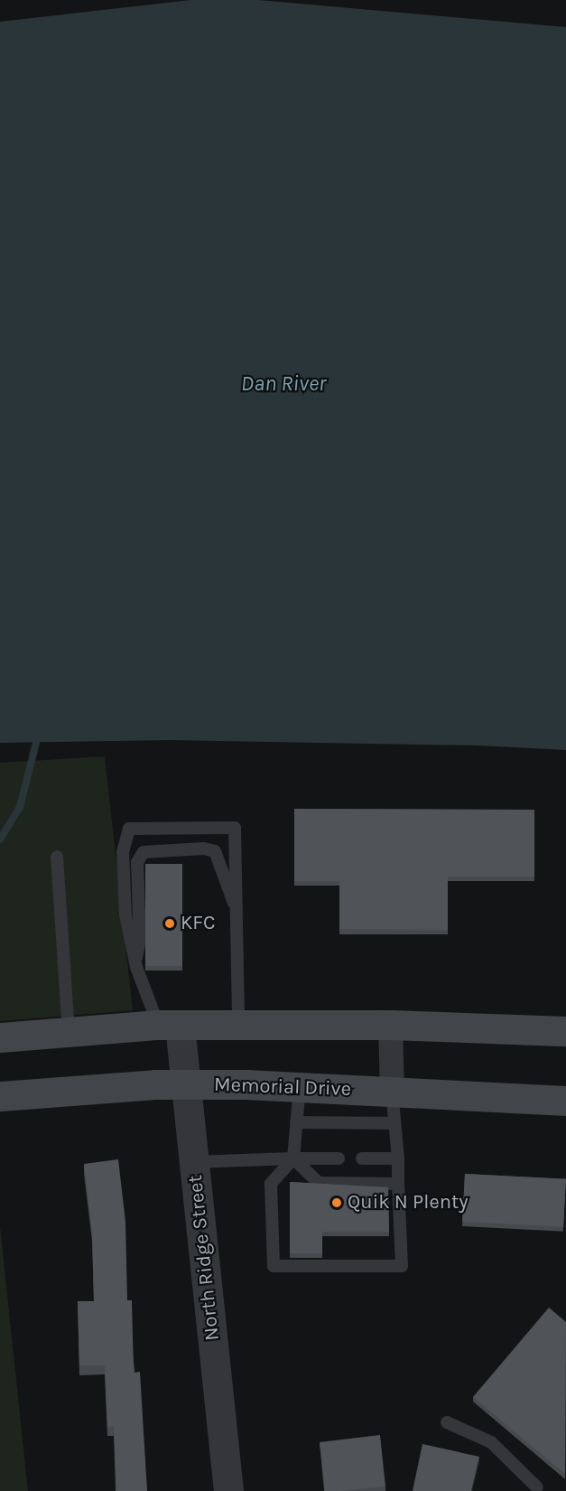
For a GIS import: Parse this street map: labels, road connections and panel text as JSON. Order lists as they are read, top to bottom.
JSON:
{
  "streets": {
    "main road": ["Memorial Drive"],
    "street": ["North Ridge Street"]
  },
  "crossings": [
    ["Memorial Drive", "North Ridge Street"]
  ],
  "water": ["Dan River"],
  "places": ["KFC", "Quik N Plenty"]
}
